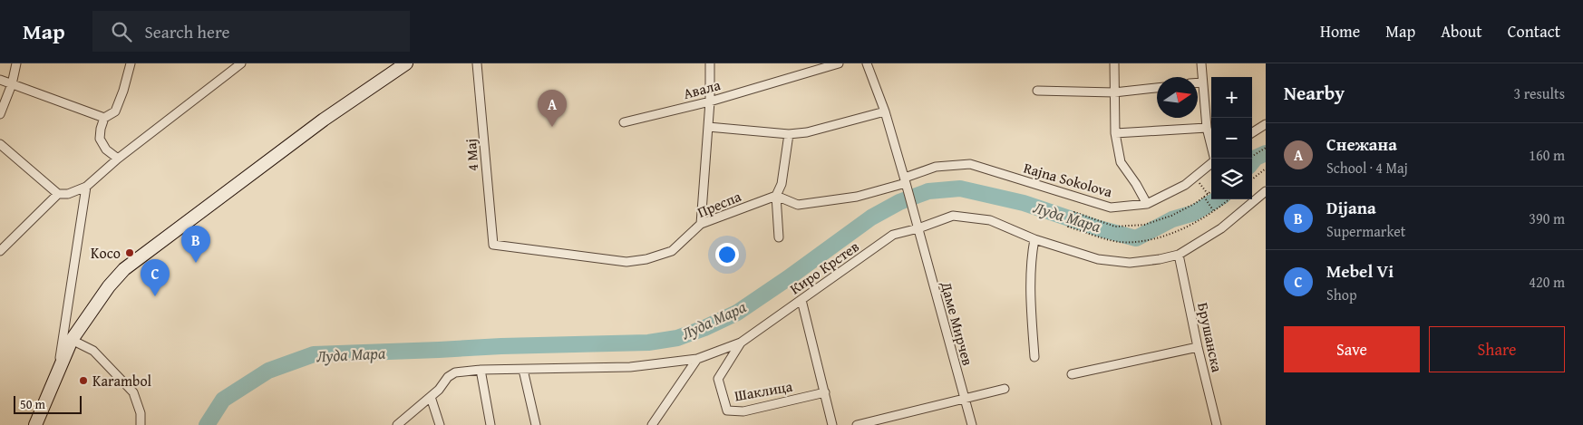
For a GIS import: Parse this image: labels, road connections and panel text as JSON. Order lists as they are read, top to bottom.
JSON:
{
  "streets": {
    "street": [
      "Авала",
      "4 Мај",
      "Rajna Sokolova",
      "Преспа",
      "Киро Крстев",
      "Даме Мирчев",
      "Брушанска",
      "Шаклица"
    ]
  },
  "crossings": [
    ["4 Мај", "Преспа"],
    ["Rajna Sokolova", "Даме Мирчев"],
    ["Киро Крстев", "Даме Мирчев"],
    ["Киро Крстев", "Брушанска"],
    ["Киро Крстев", "Шаклица"]
  ],
  "water": ["Луда Мара"],
  "places": ["Koco", "Karambol"],
  "scale_bar": "50 m",
  "north": "right",
  "page": {
    "header": "Map",
    "search": "Search here",
    "nav": [
      "Home",
      "Map",
      "About",
      "Contact"
    ],
    "heading": ["Nearby", "3 results"],
    "map_buttons": ["+", "−"],
    "pins": ["A", "B", "C"],
    "list": [
      {
        "mark": "A",
        "name": "Снежана",
        "note": "School · 4 Мај",
        "value": "160 m"
      },
      {
        "mark": "B",
        "name": "Dijana",
        "note": "Supermarket",
        "value": "390 m"
      },
      {
        "mark": "C",
        "name": "Mebel Vi",
        "note": "Shop",
        "value": "420 m"
      }
    ],
    "buttons": ["Save", "Share"],
    "scale": "50 m"
  }
}
